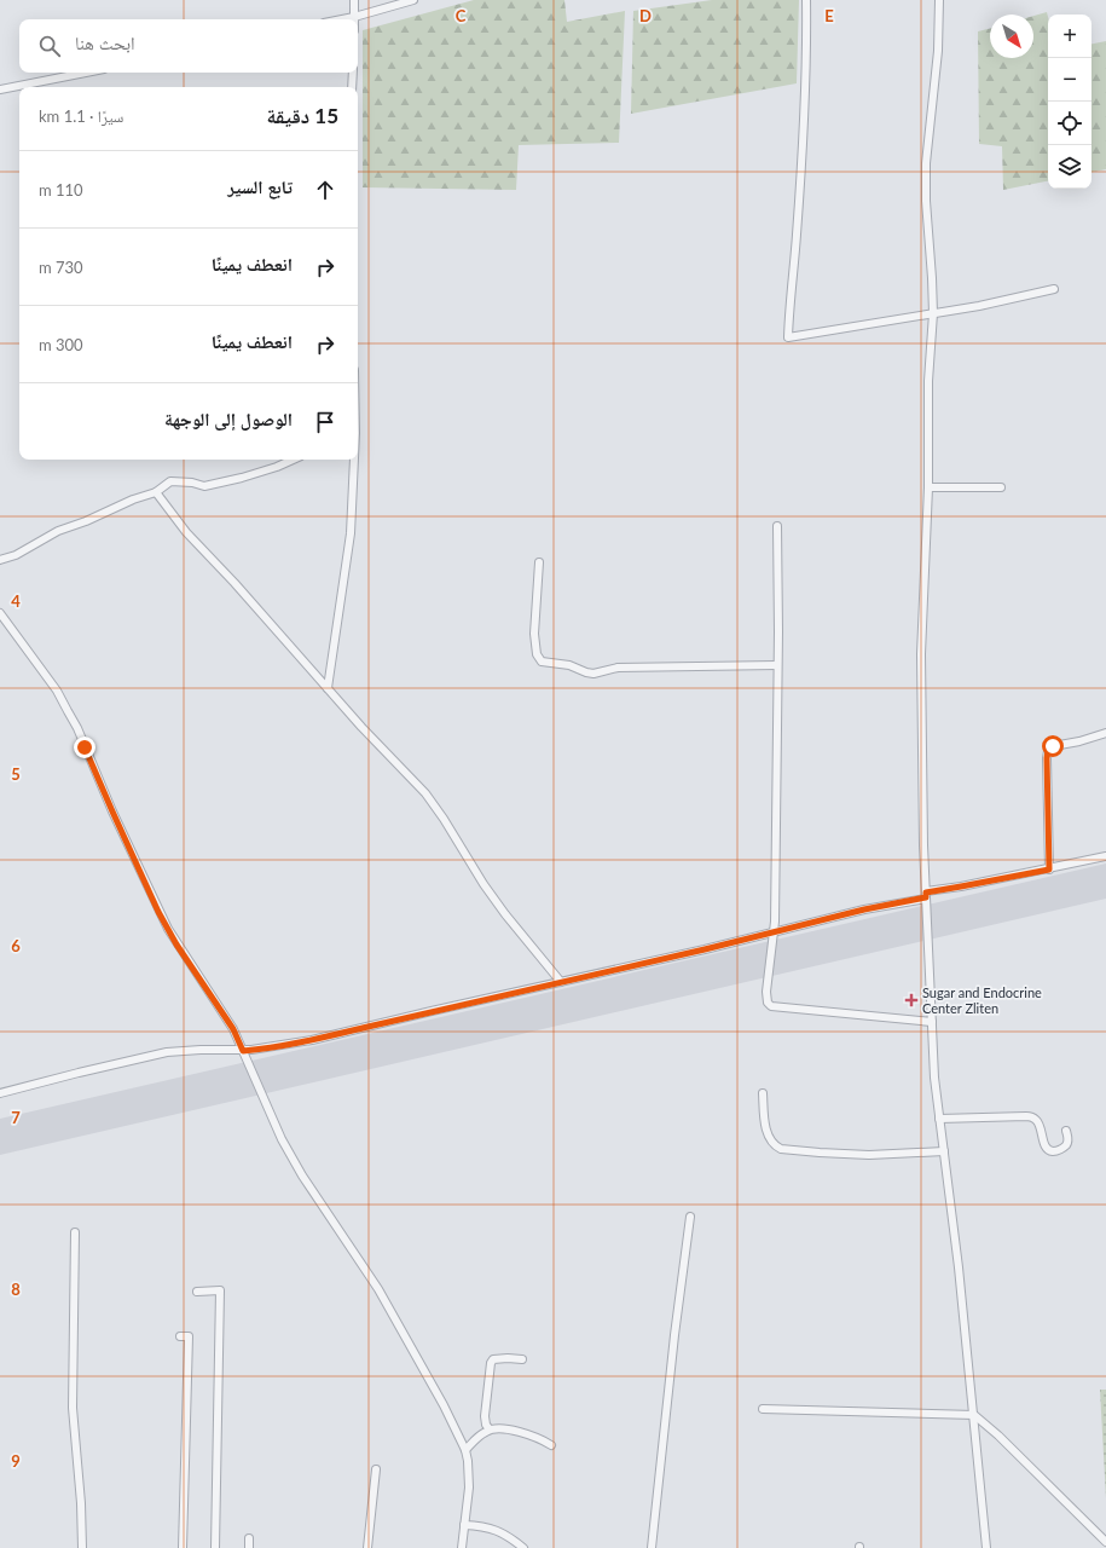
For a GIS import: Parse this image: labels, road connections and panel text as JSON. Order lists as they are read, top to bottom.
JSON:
{
  "places": {
    "health": ["Sugar and Endocrine Center Zliten"]
  },
  "north": "bottom right",
  "page": {
    "map_buttons": ["+", "−"],
    "search": "ابحث هنا",
    "heading": ["15 دقيقة", "سيرًا · 1.1 km"],
    "list": [
      ["تابع السير", "110 m"],
      ["انعطف يمينًا", "730 m"],
      ["انعطف يمينًا", "300 m"],
      "الوصول إلى الوجهة"
    ]
  },
  "grid": {
    "columns": ["C", "D", "E"],
    "rows": [
      "4",
      "5",
      "6",
      "7",
      "8",
      "9"
    ]
  }
}
